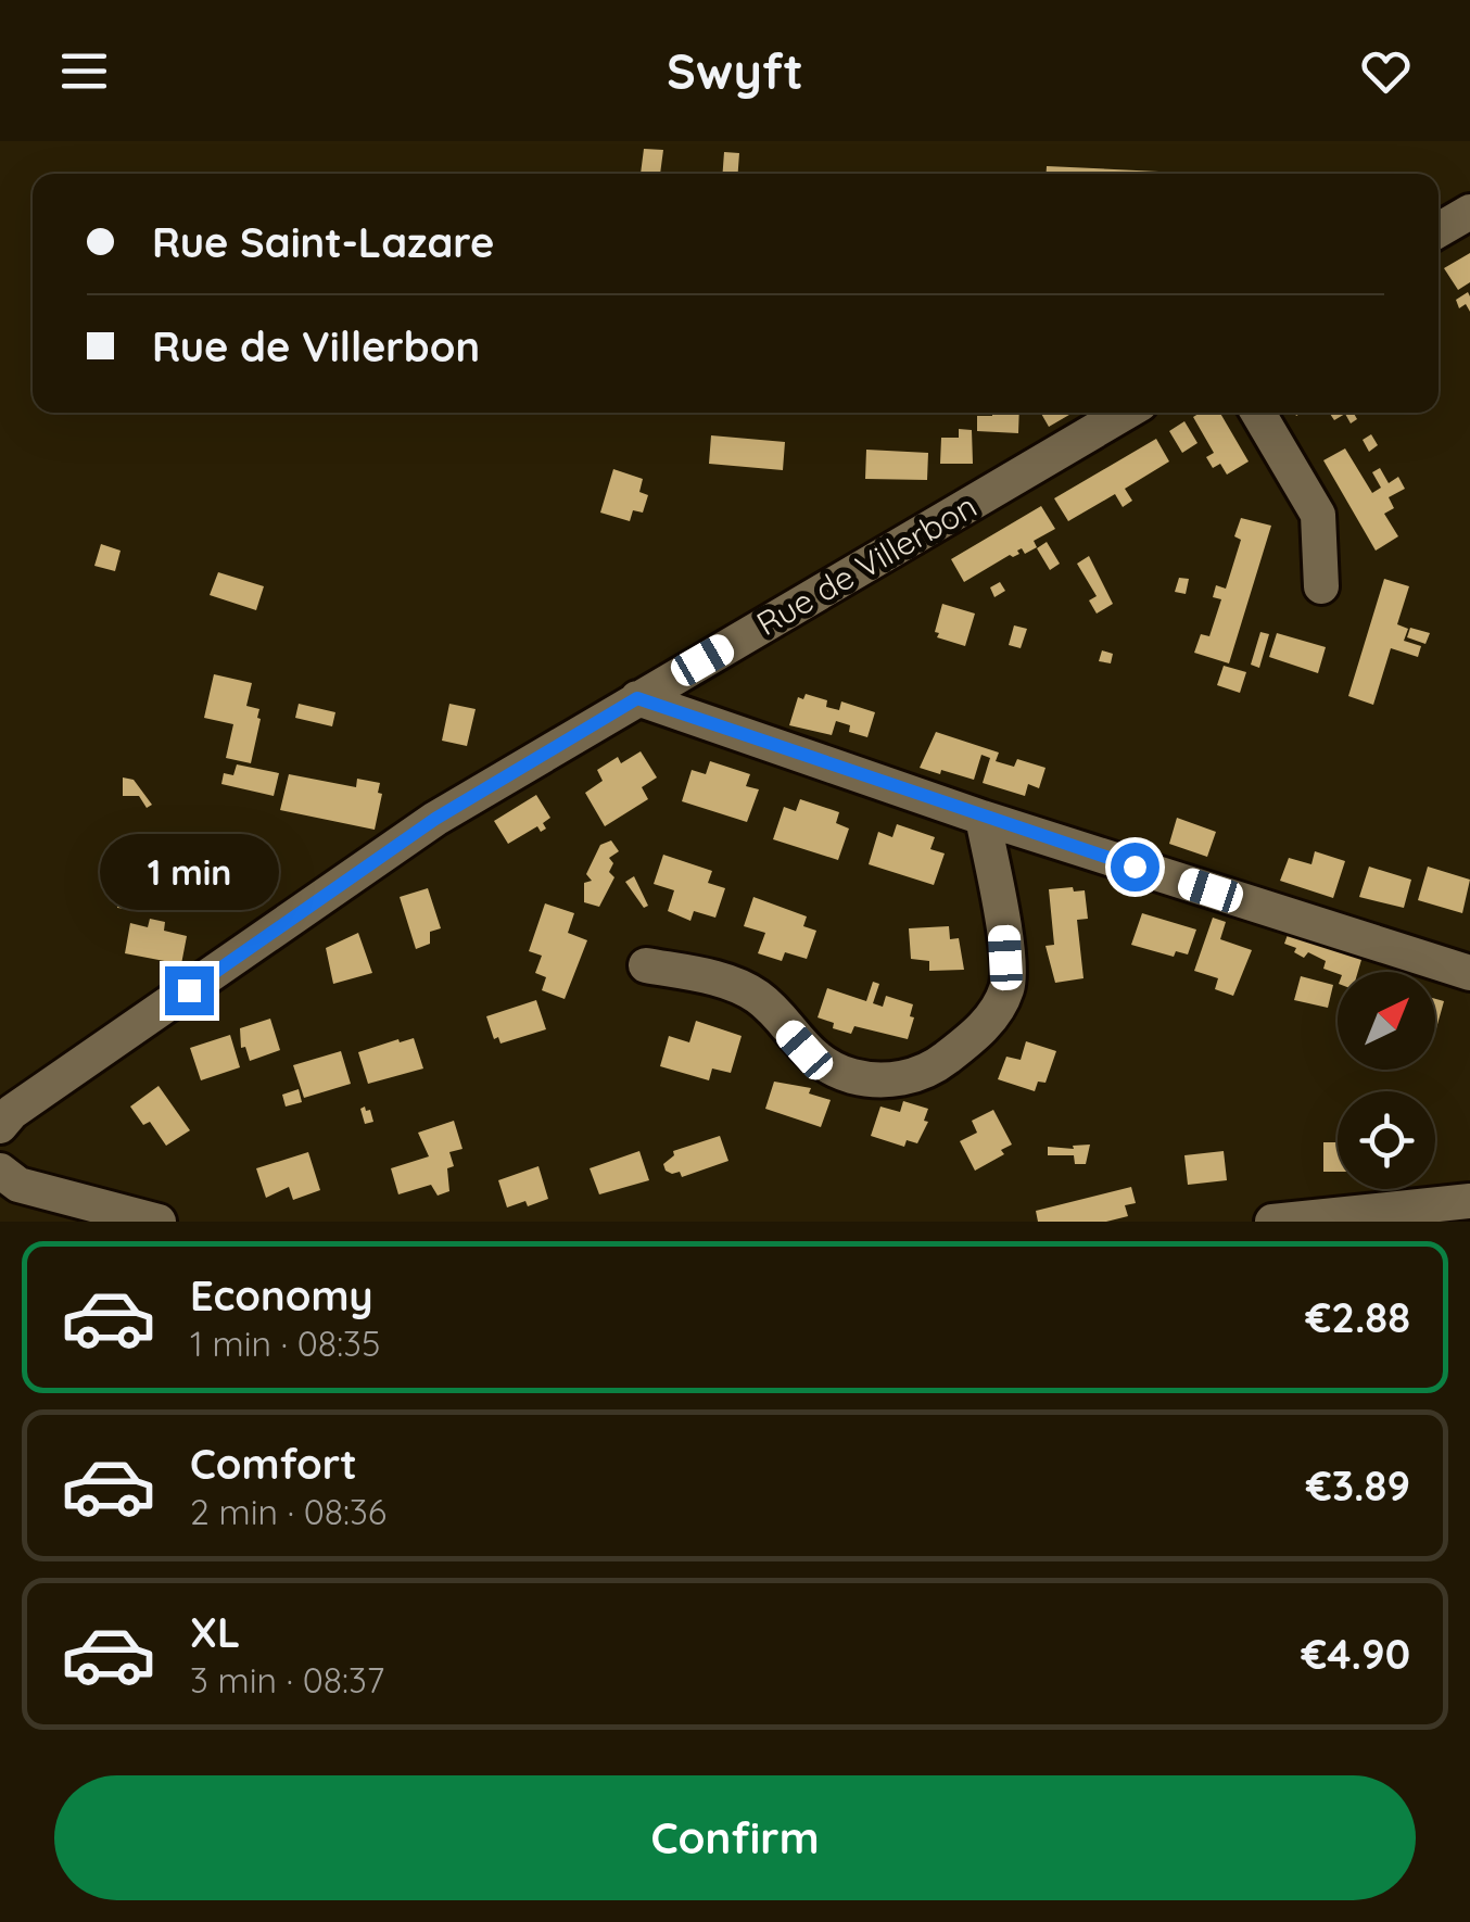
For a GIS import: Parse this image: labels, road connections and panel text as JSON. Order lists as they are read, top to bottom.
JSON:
{
  "streets": {
    "street": ["Rue de Villerbon"]
  },
  "north": "top right",
  "page": {
    "header": "Swyft",
    "banner": ["Rue Saint-Lazare", "Rue de Villerbon"],
    "bubble": "1 min",
    "list": [
      {
        "name": "Economy",
        "note": "1 min · 08:35",
        "value": "€2.88"
      },
      {
        "name": "Comfort",
        "note": "2 min · 08:36",
        "value": "€3.89"
      },
      {
        "name": "XL",
        "note": "3 min · 08:37",
        "value": "€4.90"
      }
    ],
    "buttons": "Confirm"
  }
}
